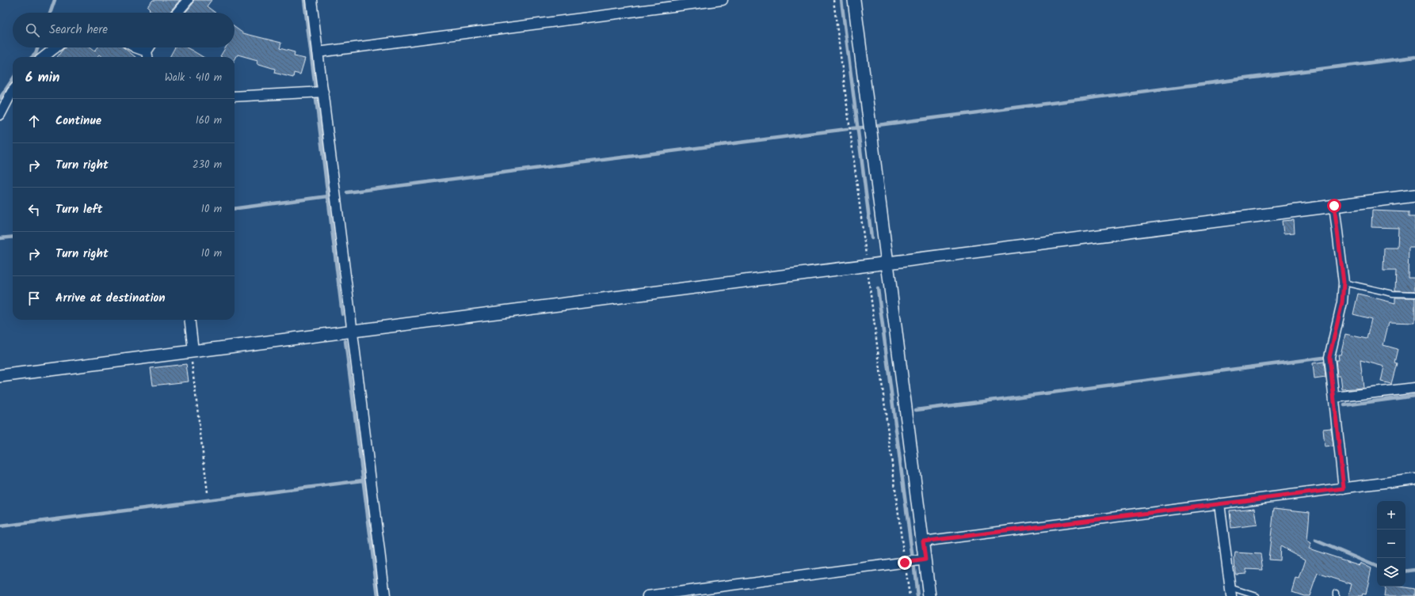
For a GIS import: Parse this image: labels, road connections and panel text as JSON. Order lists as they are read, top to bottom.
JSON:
{
  "page": {
    "search": "Search here",
    "heading": ["6 min", "Walk · 410 m"],
    "list": [
      ["Continue", "160 m"],
      ["Turn right", "230 m"],
      ["Turn left", "10 m"],
      ["Turn right", "10 m"],
      "Arrive at destination"
    ],
    "map_buttons": ["+", "−"]
  }
}
